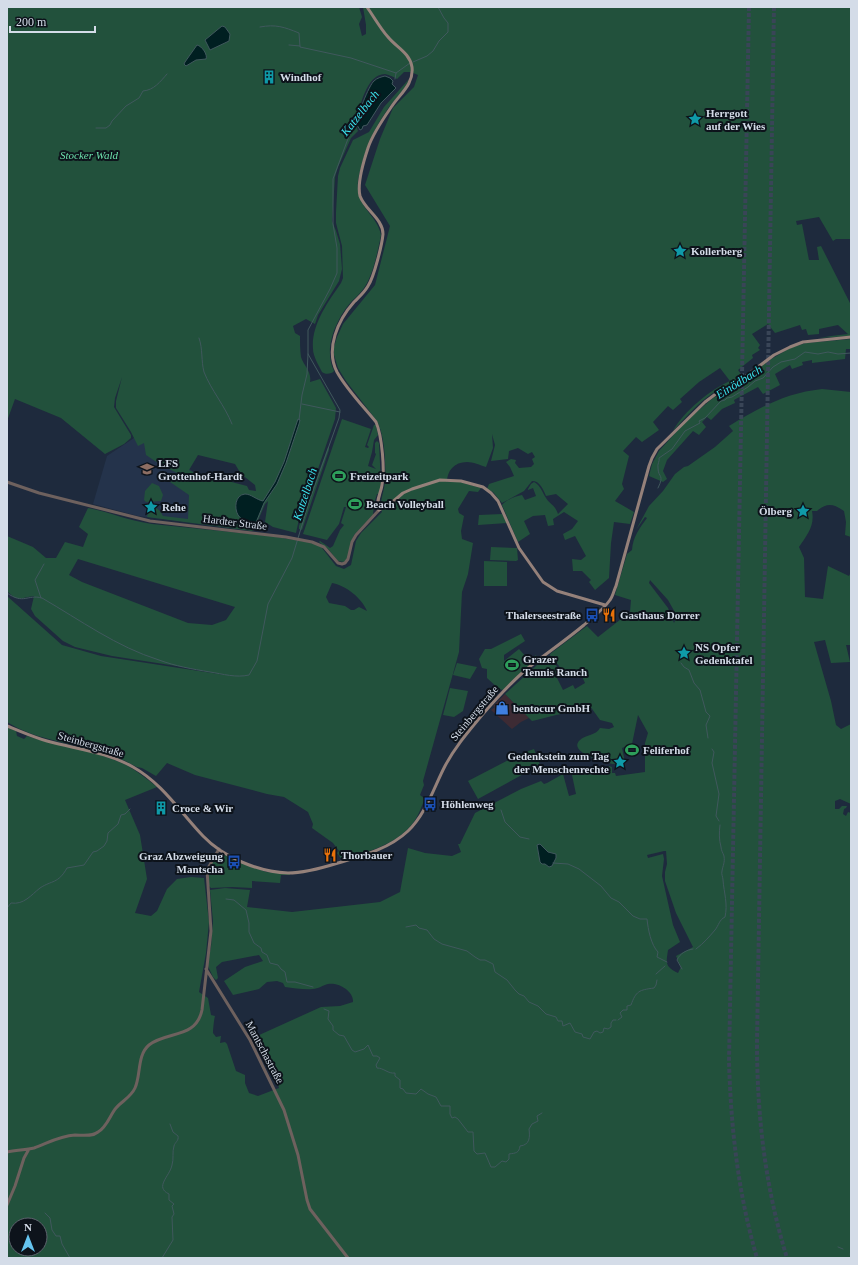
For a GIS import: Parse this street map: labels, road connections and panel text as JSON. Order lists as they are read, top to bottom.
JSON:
{
  "streets": {
    "main road": ["Steinbergstraße"],
    "street": ["Hardter Straße", "Mantschastraße"]
  },
  "water": ["Katzelbach", "Einödbach"],
  "parks": ["Stocker Wald"],
  "places": {
    "building": ["Windhof", "Croce & Wir"],
    "place": [
      "Herrgott auf der Wies",
      "Kollerberg",
      "Rehe",
      "Ölberg",
      "NS Opfer Gedenktafel",
      "Gedenkstein zum Tag der Menschenrechte"
    ],
    "school or university": ["LFS Grottenhof-Hardt"],
    "sports": [
      "Freizeitpark",
      "Beach Volleyball",
      "Grazer Tennis Ranch",
      "Feliferhof"
    ],
    "bus stop": ["Thalerseestraße", "Höhlenweg", "Graz Abzweigung Mantscha"],
    "restaurant": ["Gasthaus Dorrer", "Thorbauer"],
    "shop": ["bentocur GmbH"]
  },
  "scale_bar": "200 m",
  "north": "top"
}
